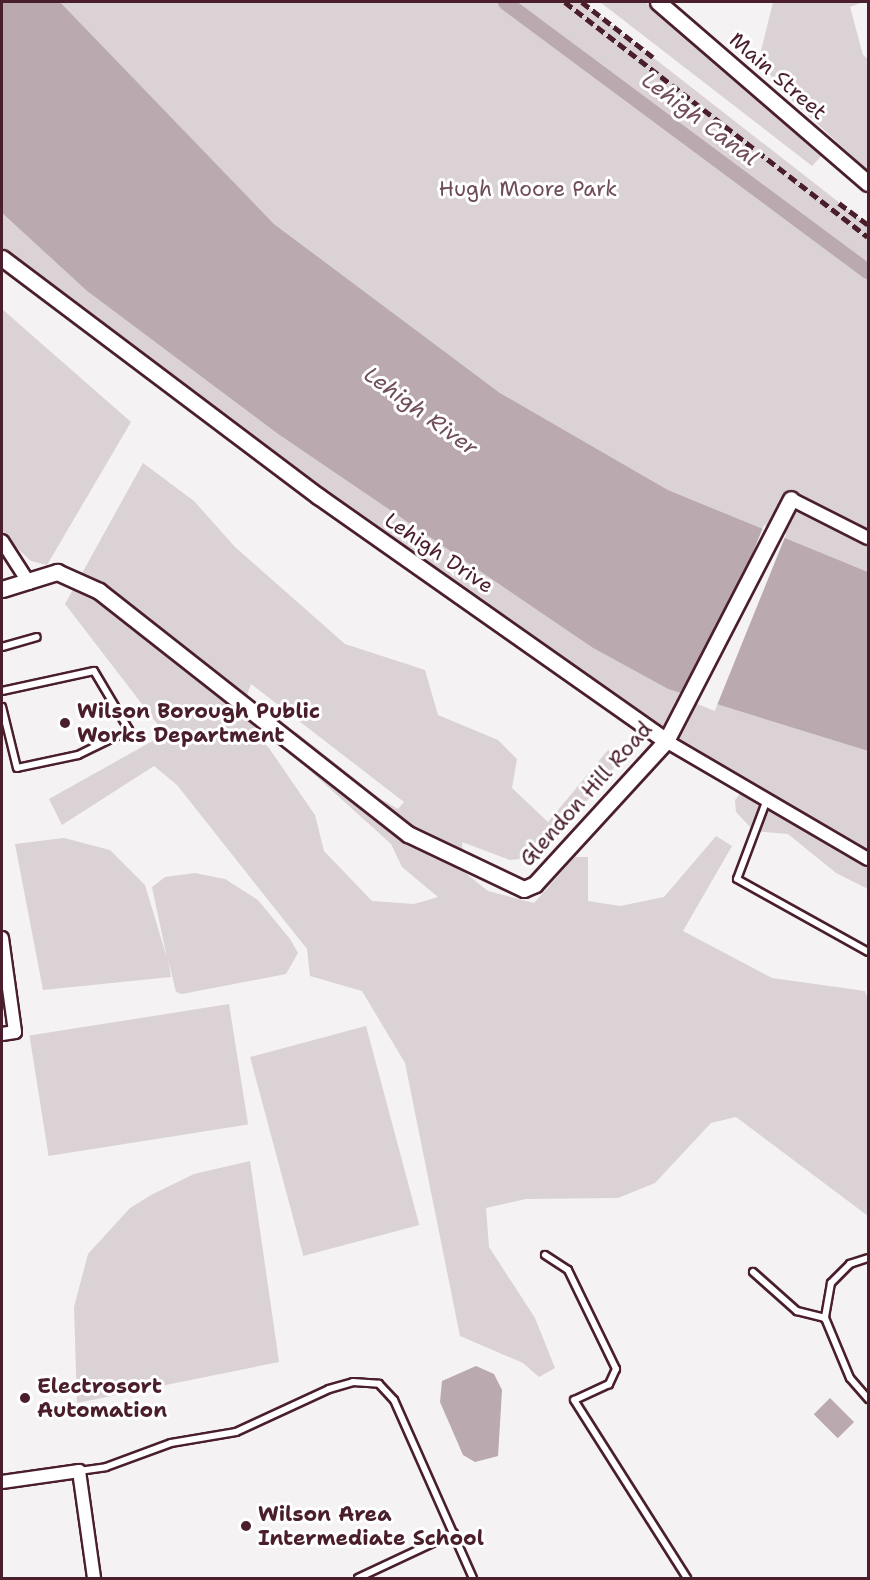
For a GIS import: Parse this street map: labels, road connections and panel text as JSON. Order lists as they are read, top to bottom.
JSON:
{
  "streets": {
    "street": ["Main Street", "Lehigh Drive", "Glendon Hill Road"]
  },
  "crossings": [
    ["Lehigh Drive", "Glendon Hill Road"]
  ],
  "water": ["Lehigh Canal", "Lehigh River"],
  "parks": ["Hugh Moore Park"],
  "places": ["Wilson Borough Public Works Department", "Electrosort Automation", "Wilson Area Intermediate School"]
}
